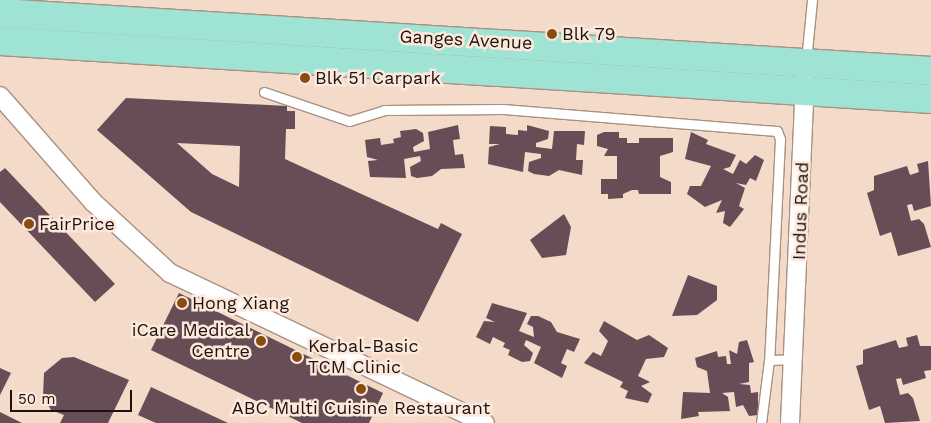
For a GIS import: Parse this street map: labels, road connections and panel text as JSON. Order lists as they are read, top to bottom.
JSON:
{
  "streets": {
    "main road": ["Ganges Avenue"],
    "street": ["Indus Road"]
  },
  "crossings": [
    ["Ganges Avenue", "Indus Road"]
  ],
  "places": [
    "Blk 79",
    "Blk 51 Carpark",
    "FairPrice",
    "Hong Xiang",
    "iCare Medical Centre",
    "Kerbal-Basic TCM Clinic",
    "ABC Multi Cuisine Restaurant"
  ],
  "scale_bar": "50 m"
}
